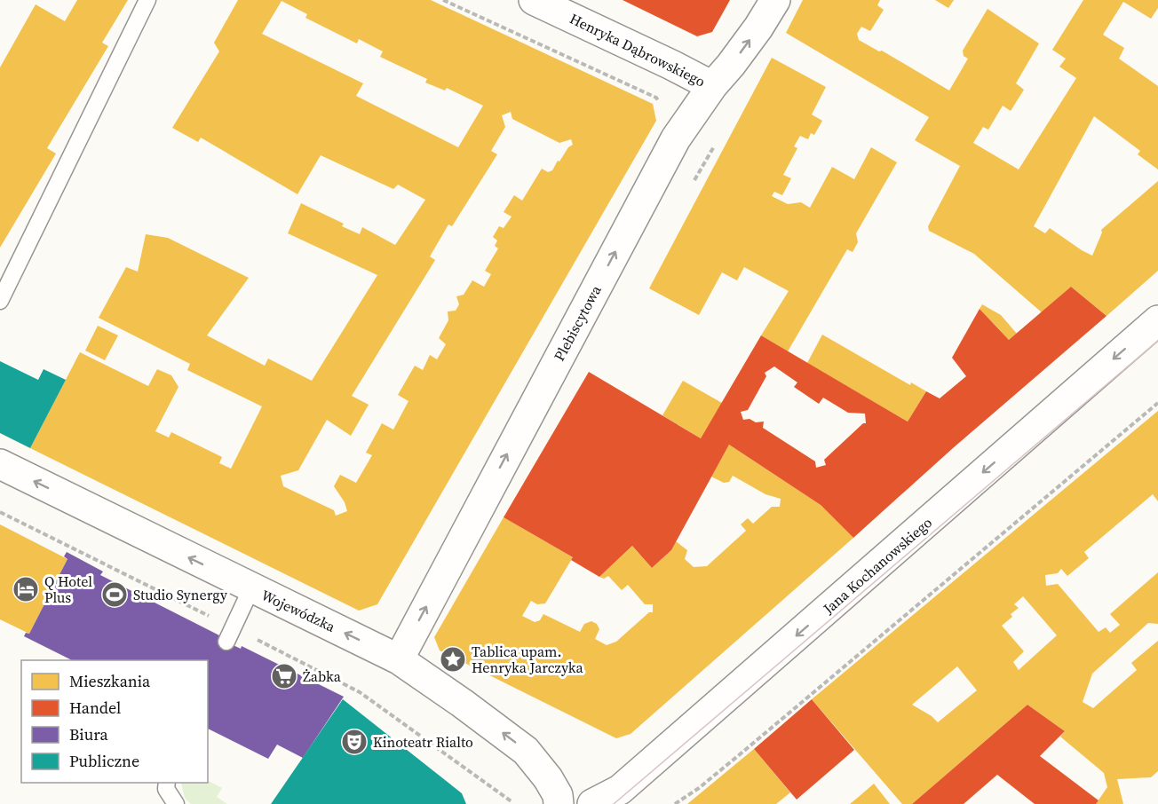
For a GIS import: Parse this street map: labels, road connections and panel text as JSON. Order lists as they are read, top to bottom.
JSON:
{
  "streets": {
    "street": [
      "Henryka Dąbrowskiego",
      "Plebiscytowa",
      "Jana Kochanowskiego",
      "Wojewódzka"
    ]
  },
  "crossings": [
    ["Henryka Dąbrowskiego", "Plebiscytowa"],
    ["Plebiscytowa", "Wojewódzka"]
  ],
  "one_way": ["Plebiscytowa", "Jana Kochanowskiego", "Wojewódzka"],
  "places": {
    "hotel": ["Q Hotel Plus"],
    "sports": ["Studio Synergy"],
    "place": ["Tablica upam. Henryka Jarczyka"],
    "supermarket": ["Żabka"],
    "theatre": ["Kinoteatr Rialto"]
  },
  "legend": [
    "Mieszkania",
    "Handel",
    "Biura",
    "Publiczne"
  ]
}
